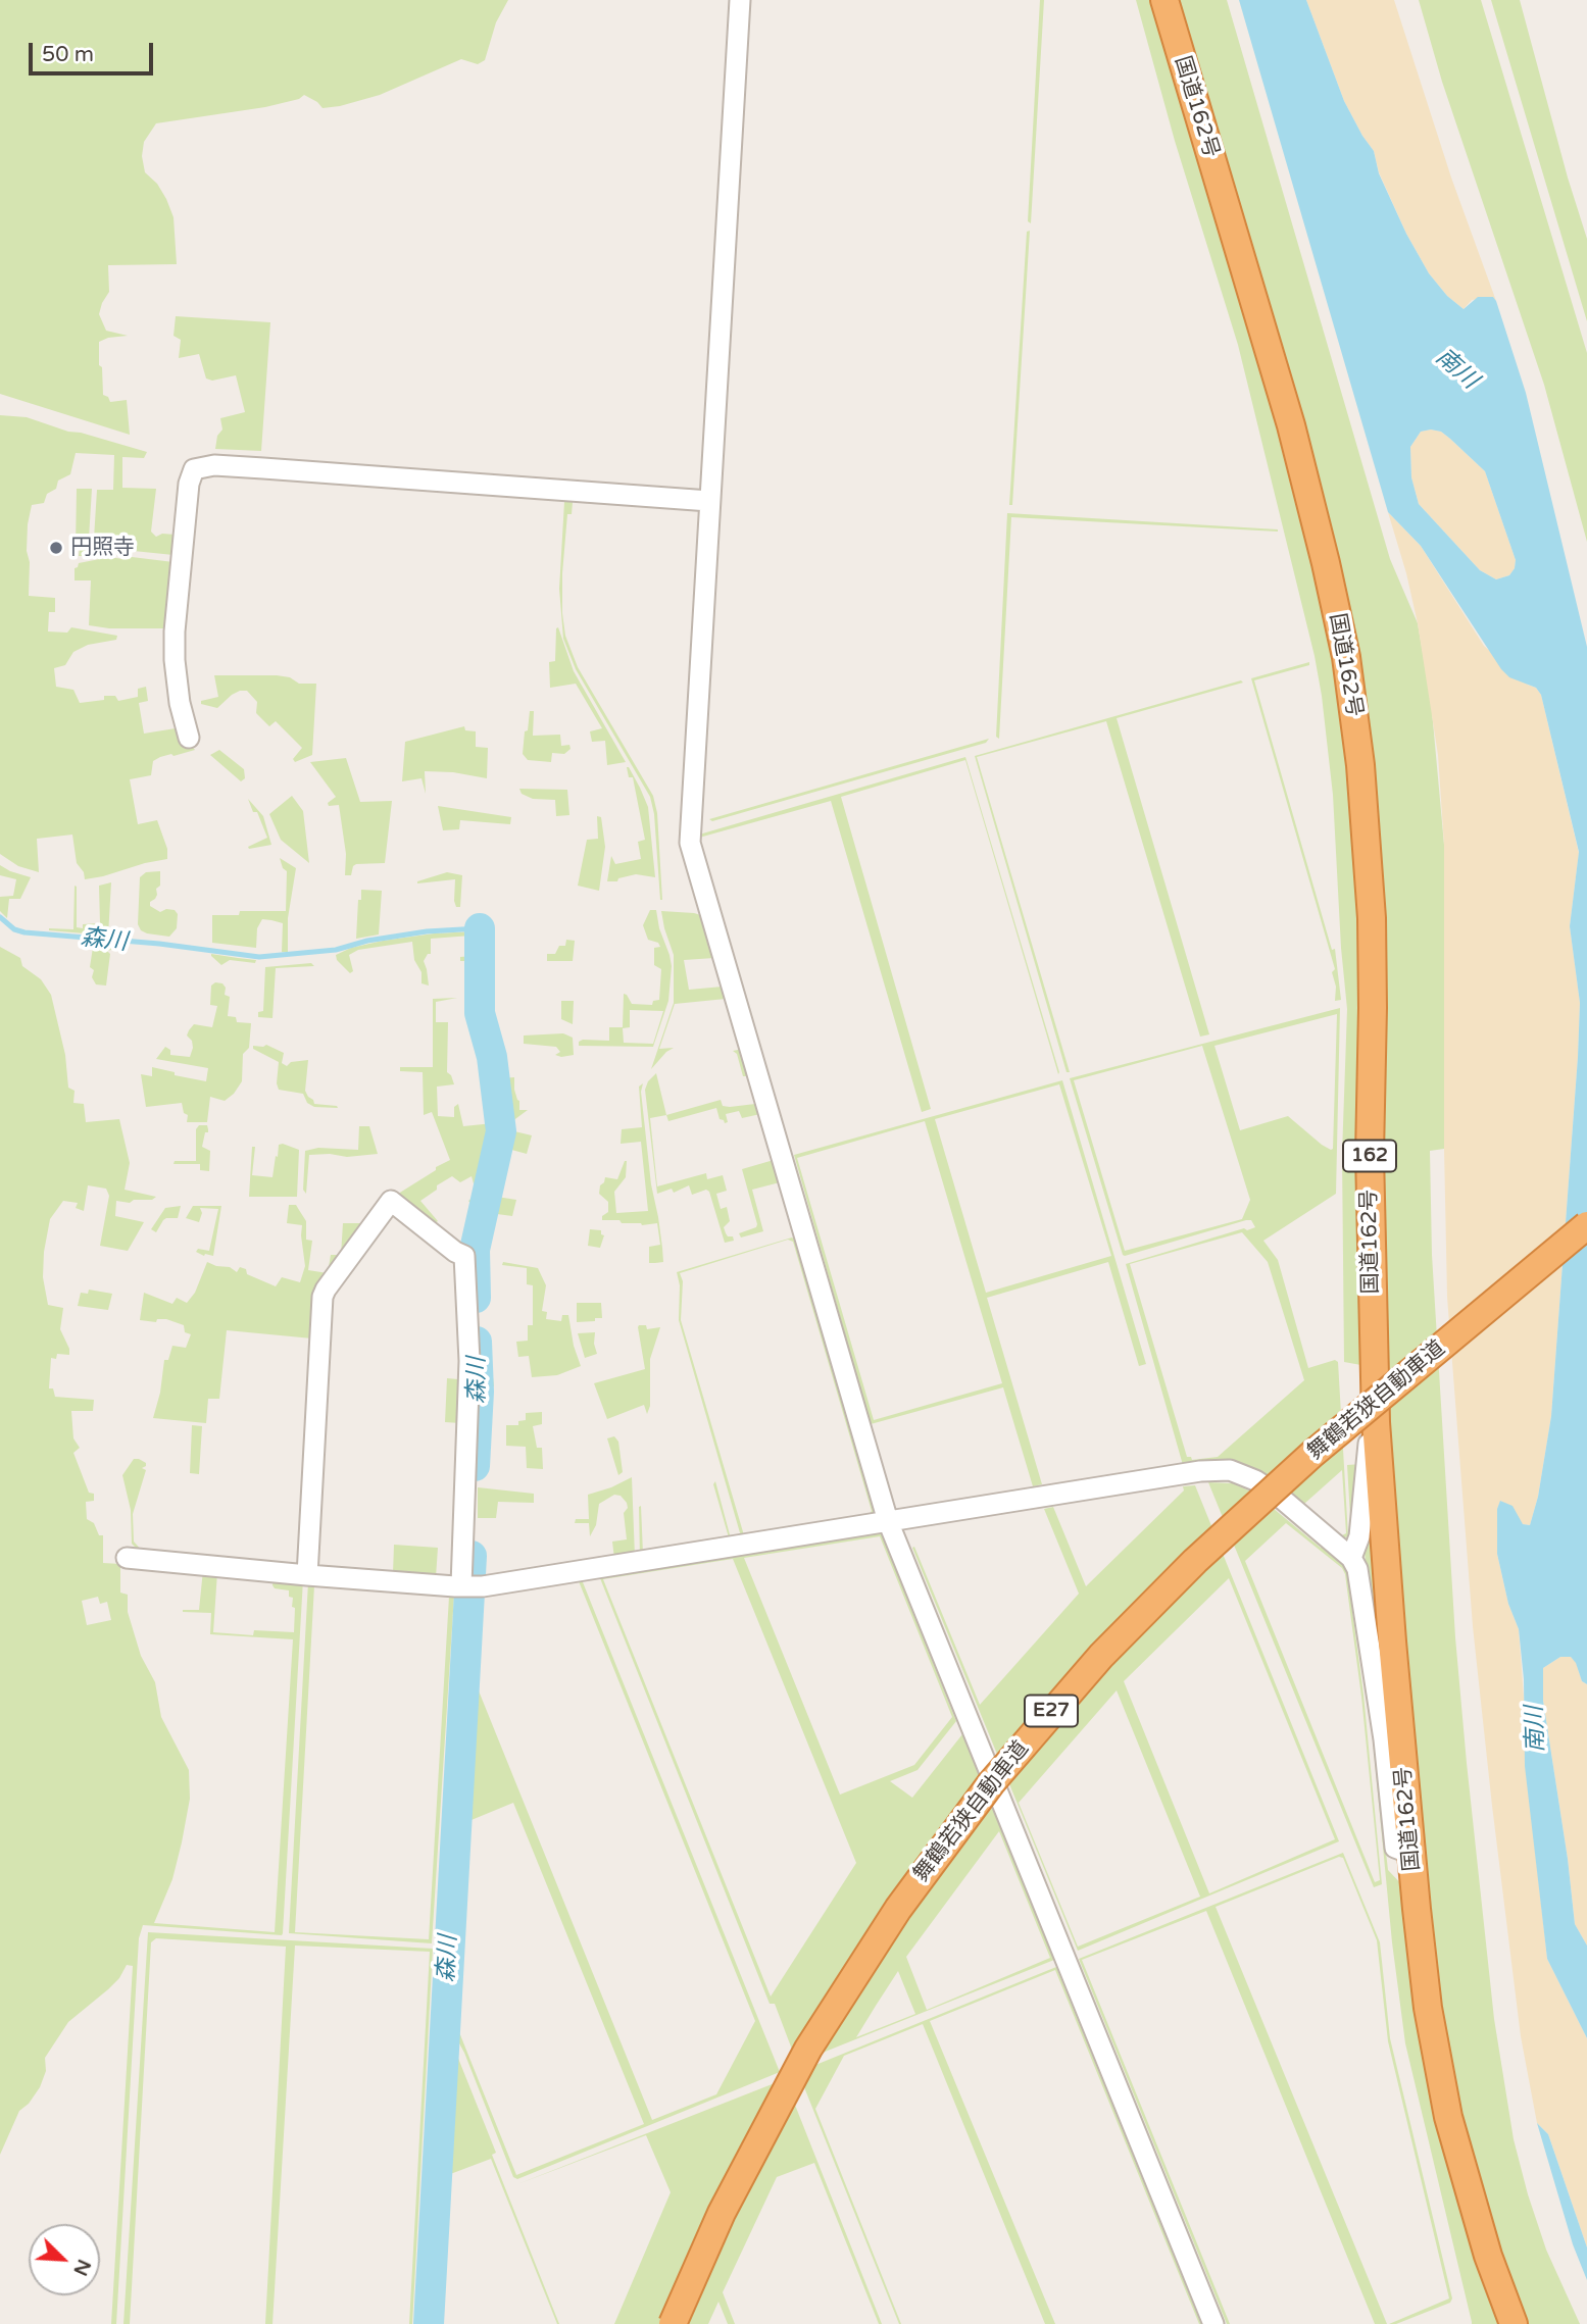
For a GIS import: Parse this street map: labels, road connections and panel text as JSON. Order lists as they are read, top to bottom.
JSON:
{
  "streets": {
    "highway": [
      "国道162号",
      "162",
      "舞鶴若狭自動車道",
      "E27"
    ]
  },
  "water": ["南川", "森川"],
  "places": ["円照寺"],
  "scale_bar": "50 m",
  "north": "bottom right"
}
